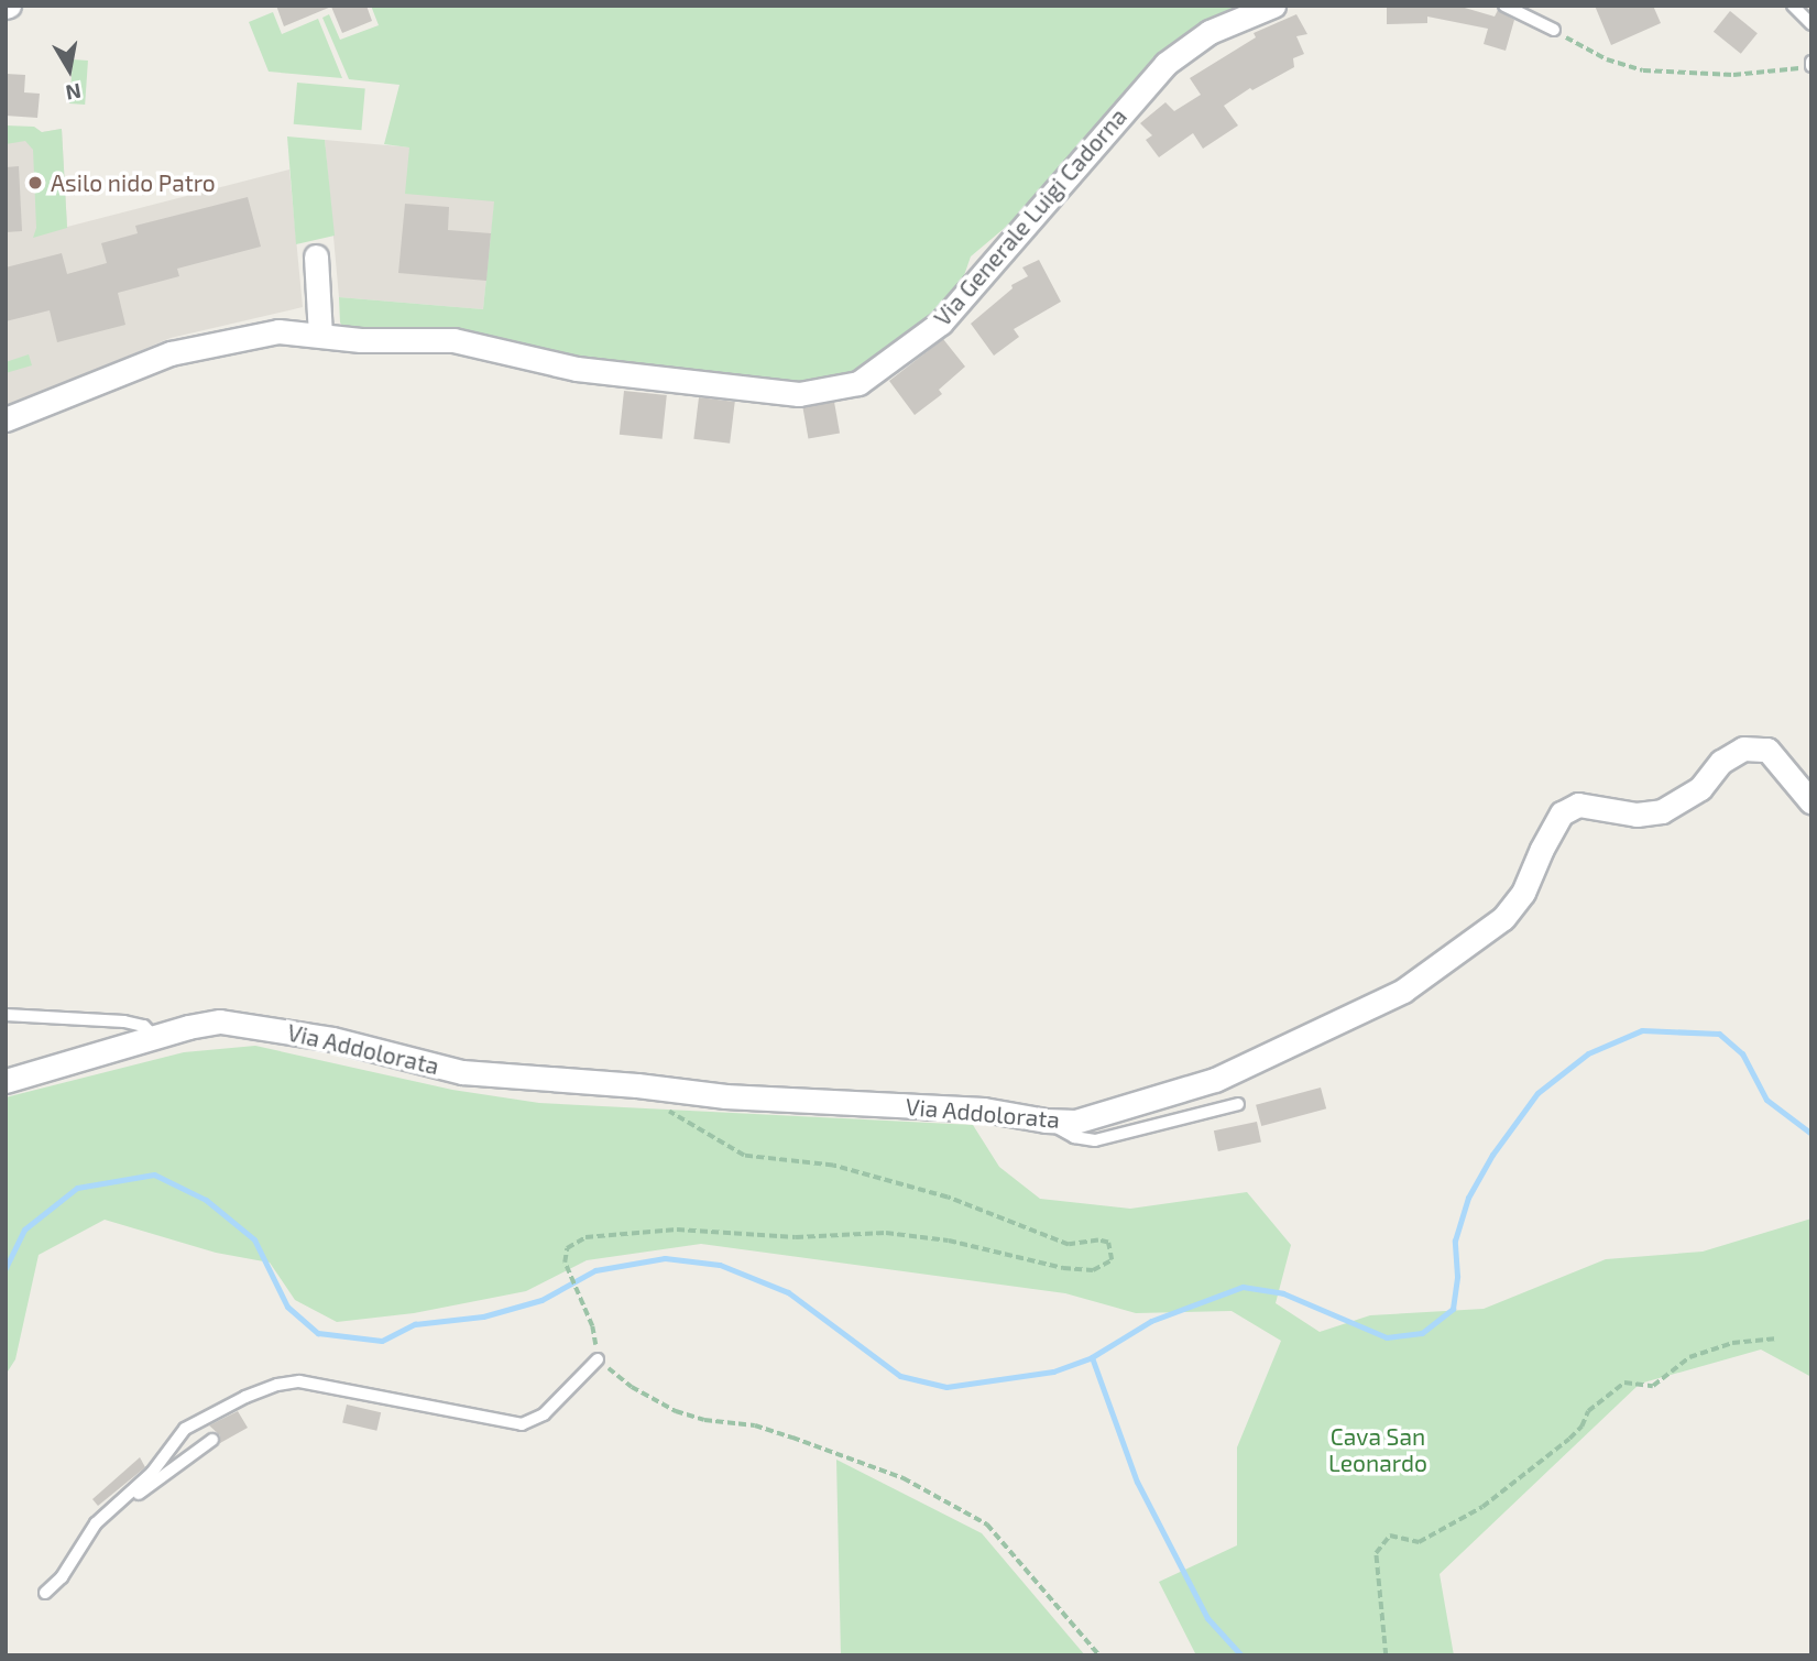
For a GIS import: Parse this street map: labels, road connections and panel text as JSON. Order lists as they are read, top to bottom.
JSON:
{
  "streets": {
    "street": ["Via Generale Luigi Cadorna", "Via Addolorata"]
  },
  "parks": ["Cava San Leonardo"],
  "places": ["Asilo nido Patro"],
  "north": "bottom"
}
